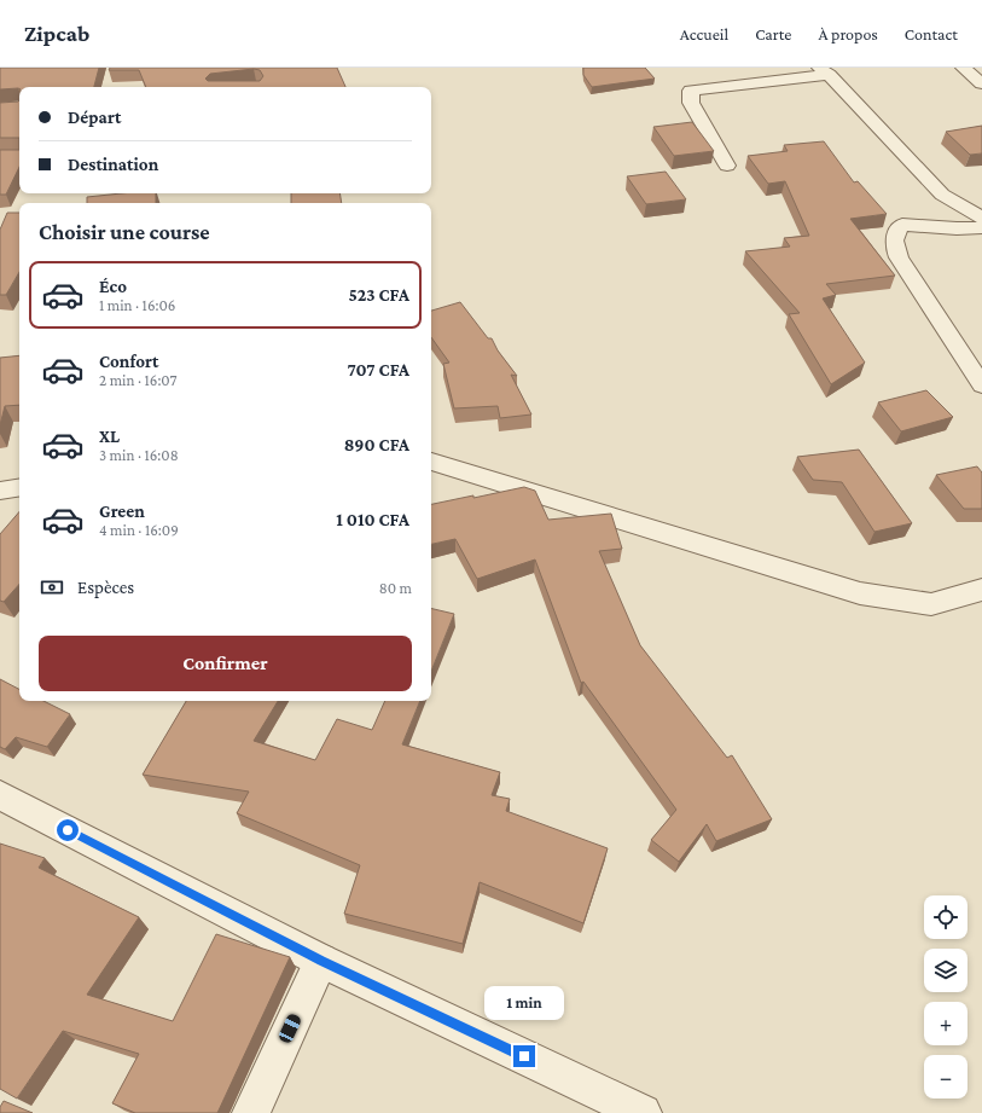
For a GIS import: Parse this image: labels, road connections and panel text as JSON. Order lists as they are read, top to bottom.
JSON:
{
  "page": {
    "header": "Zipcab",
    "nav": [
      "Accueil",
      "Carte",
      "À propos",
      "Contact"
    ],
    "banner": ["Départ", "Destination"],
    "heading": "Choisir une course",
    "list": [
      {
        "name": "Éco",
        "note": "1 min · 16:06",
        "value": "523 CFA"
      },
      {
        "name": "Confort",
        "note": "2 min · 16:07",
        "value": "707 CFA"
      },
      {
        "name": "XL",
        "note": "3 min · 16:08",
        "value": "890 CFA"
      },
      {
        "name": "Green",
        "note": "4 min · 16:09",
        "value": "1 010 CFA"
      }
    ],
    "pay": ["Espèces", "80 m"],
    "buttons": "Confirmer",
    "map_buttons": ["+", "−"],
    "bubble": "1 min"
  }
}
